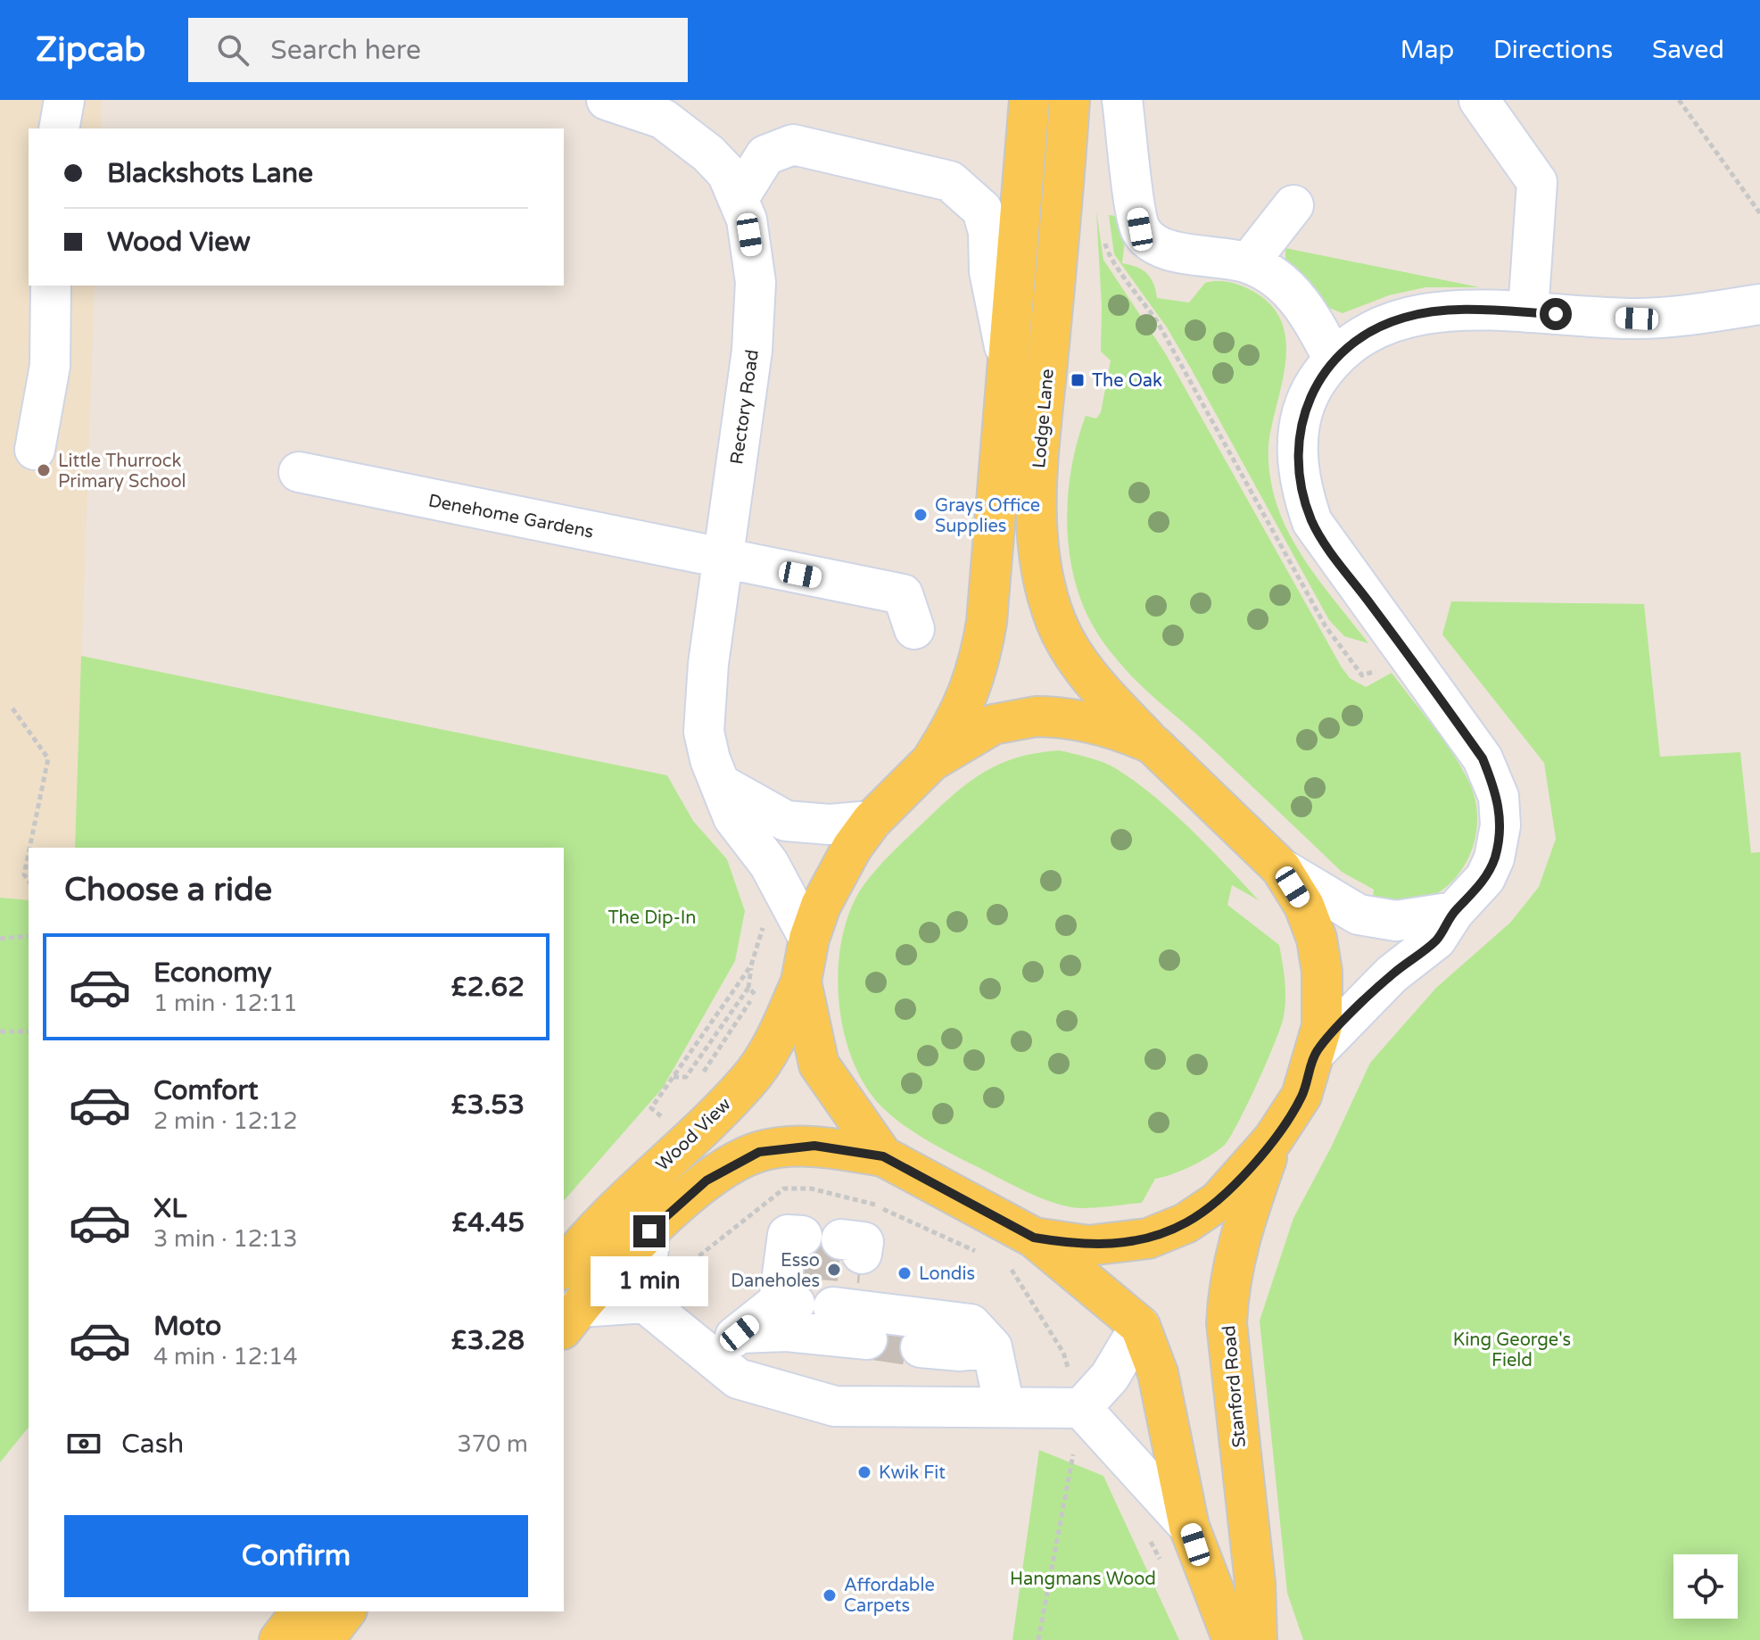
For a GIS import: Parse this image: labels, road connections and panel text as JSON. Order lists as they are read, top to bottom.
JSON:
{
  "streets": {
    "main road": ["Lodge Lane", "Wood View", "Stanford Road"],
    "street": ["Rectory Road", "Denehome Gardens"]
  },
  "crossings": [
    ["Rectory Road", "Denehome Gardens"],
    ["Lodge Lane", "Stanford Road"]
  ],
  "parks": ["The Dip-In", "King George's Field", "Hangmans Wood"],
  "places": {
    "transit": ["The Oak"],
    "other": [
      "Little Thurrock Primary School",
      "Grays Office Supplies",
      "Esso Daneholes",
      "Londis",
      "Kwik Fit",
      "Affordable Carpets"
    ]
  },
  "page": {
    "header": "Zipcab",
    "search": "Search here",
    "nav": ["Map", "Directions", "Saved"],
    "banner": ["Blackshots Lane", "Wood View"],
    "heading": "Choose a ride",
    "list": [
      {
        "name": "Economy",
        "note": "1 min · 12:11",
        "value": "£2.62"
      },
      {
        "name": "Comfort",
        "note": "2 min · 12:12",
        "value": "£3.53"
      },
      {
        "name": "XL",
        "note": "3 min · 12:13",
        "value": "£4.45"
      },
      {
        "name": "Moto",
        "note": "4 min · 12:14",
        "value": "£3.28"
      }
    ],
    "bubble": "1 min",
    "pay": ["Cash", "370 m"],
    "buttons": "Confirm"
  }
}
